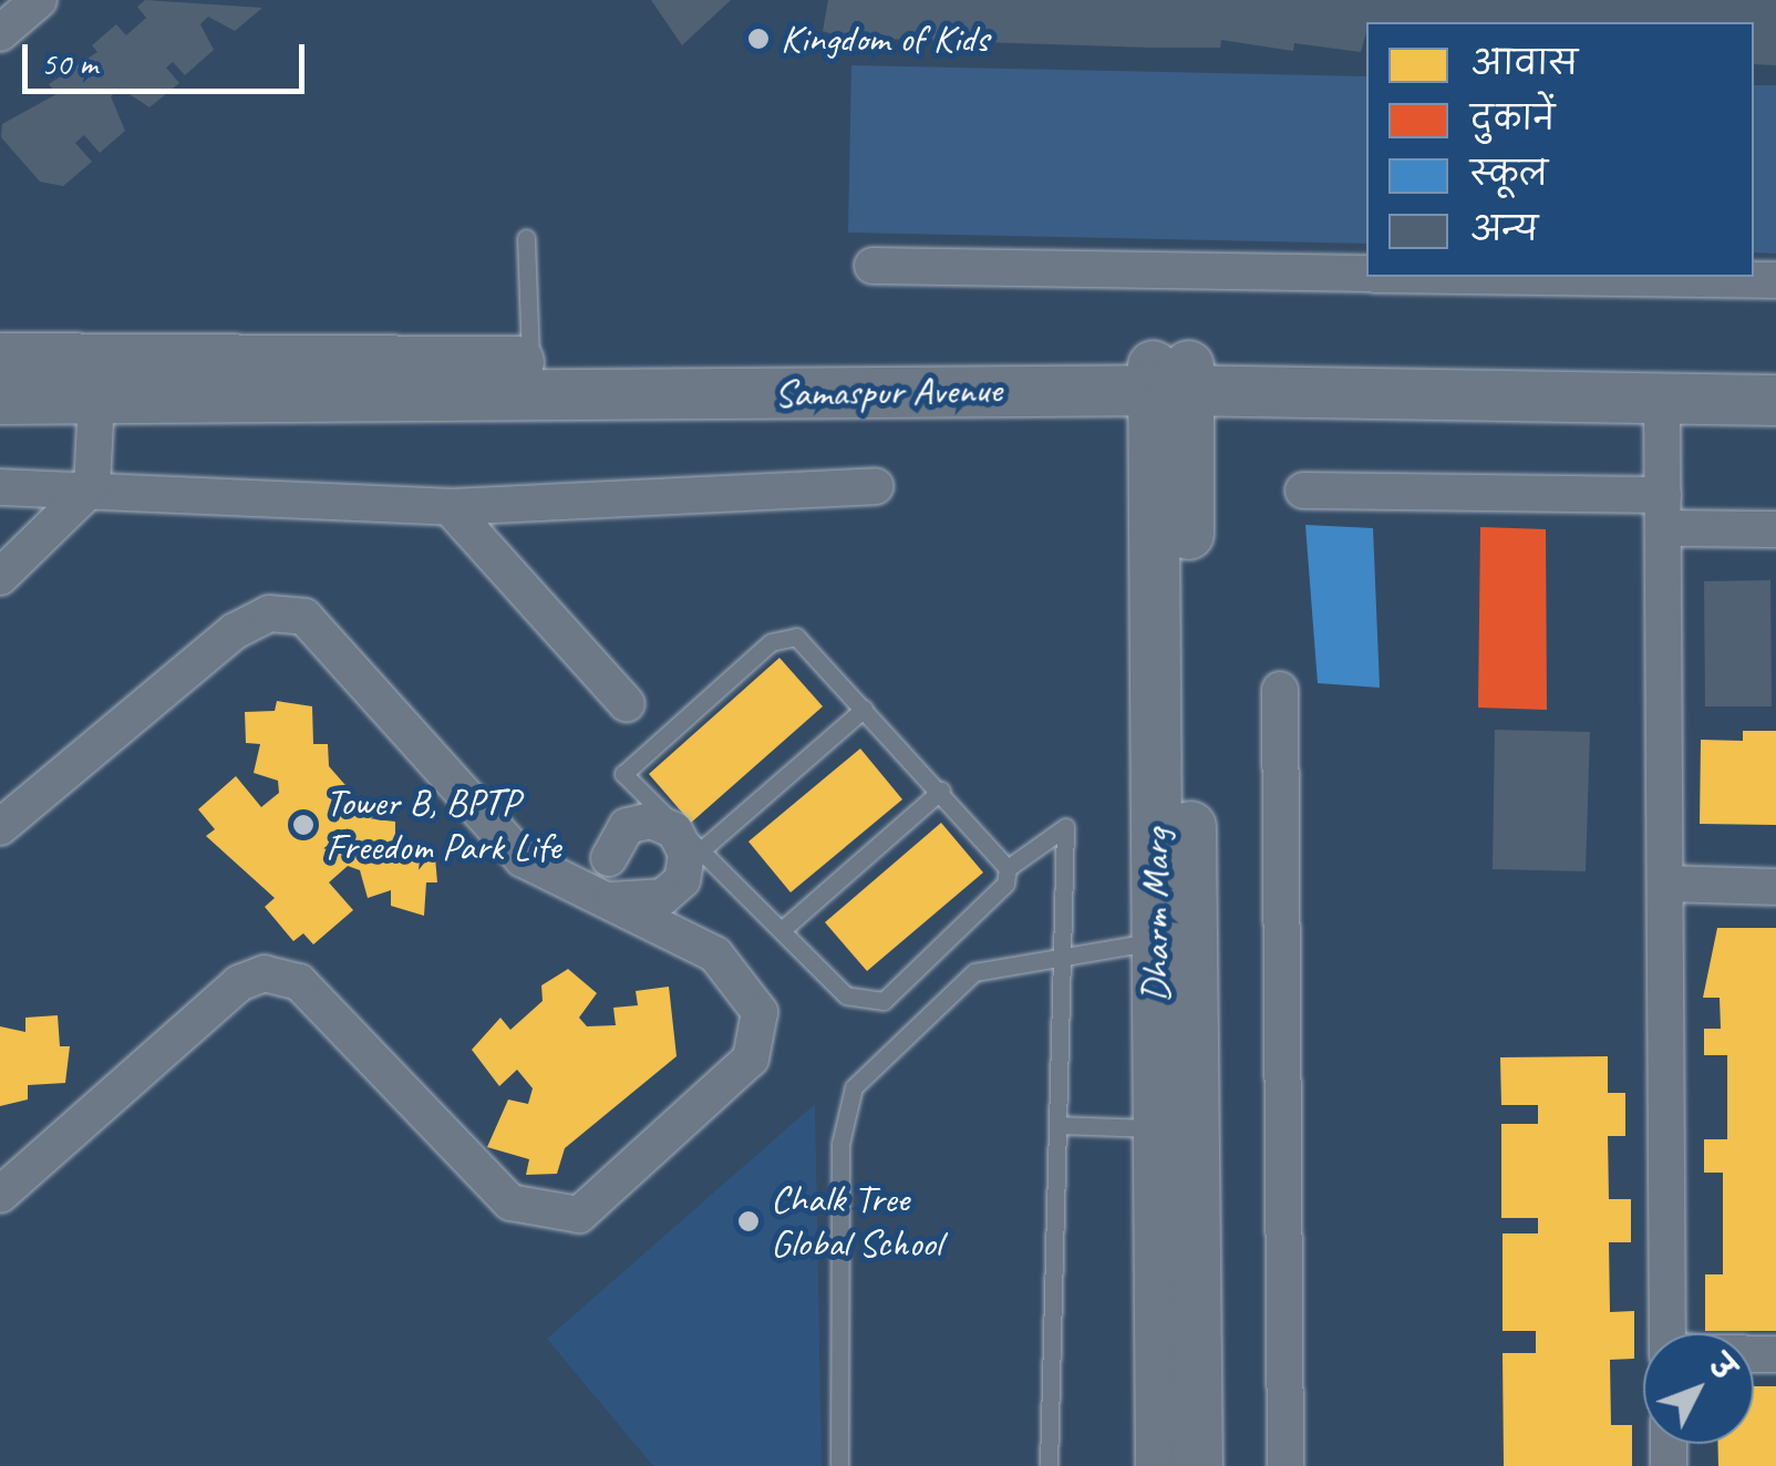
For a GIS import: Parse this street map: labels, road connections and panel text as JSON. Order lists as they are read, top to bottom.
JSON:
{
  "streets": {
    "main road": ["Samaspur Avenue", "Dharm Marg"]
  },
  "crossings": [
    ["Samaspur Avenue", "Dharm Marg"]
  ],
  "places": ["Kingdom of Kids", "Tower B, BPTP Freedom Park Life", "Chalk Tree Global School"],
  "legend": [
    "आवास",
    "दुकानें",
    "स्कूल",
    "अन्य"
  ],
  "scale_bar": "50 m",
  "north": "top right"
}
